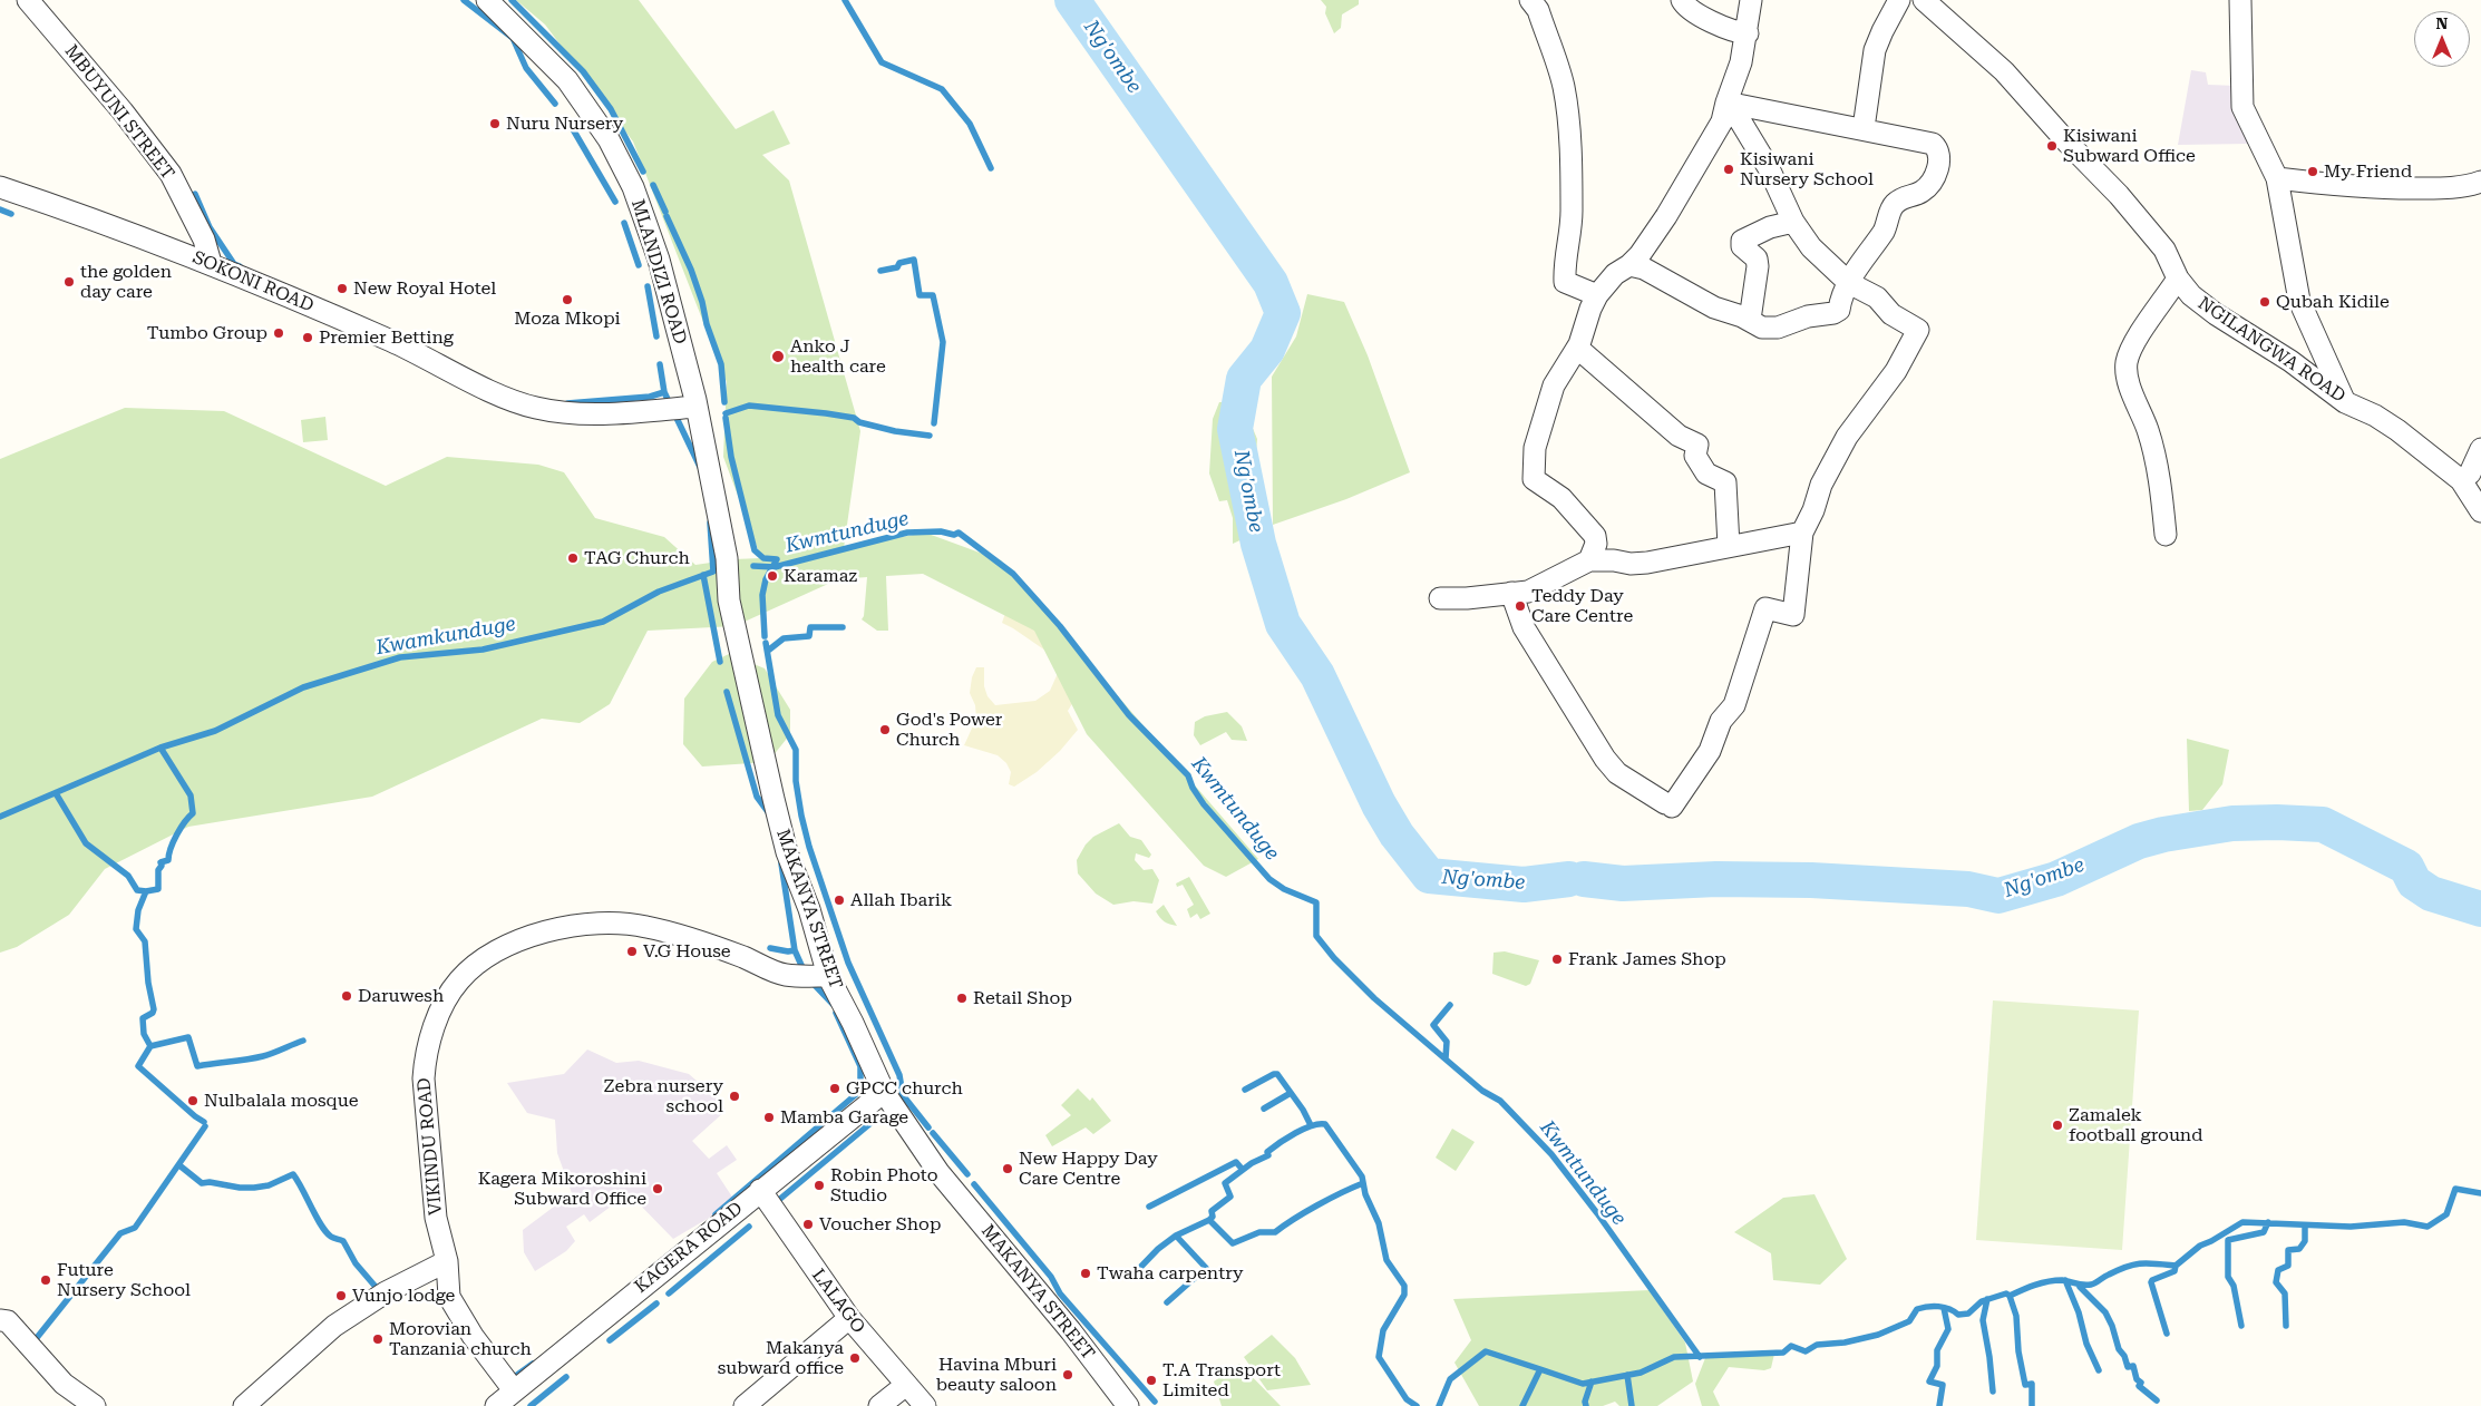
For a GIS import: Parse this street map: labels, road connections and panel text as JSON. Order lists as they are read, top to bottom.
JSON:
{
  "streets": {
    "street": [
      "MBUYUNI STREET",
      "MLANDIZI ROAD",
      "SOKONI ROAD",
      "NGILANGWA ROAD",
      "MAKANYA STREET",
      "VIKINDU ROAD",
      "KAGERA ROAD",
      "LALAGO"
    ]
  },
  "crossings": [
    ["MBUYUNI STREET", "SOKONI ROAD"],
    ["MLANDIZI ROAD", "SOKONI ROAD"],
    ["MLANDIZI ROAD", "MAKANYA STREET"],
    ["MAKANYA STREET", "VIKINDU ROAD"],
    ["MAKANYA STREET", "KAGERA ROAD"],
    ["VIKINDU ROAD", "KAGERA ROAD"],
    ["KAGERA ROAD", "LALAGO"]
  ],
  "water": ["Ng'ombe", "Kwmtunduge", "Kwamkunduge"],
  "places": [
    "Nuru Nursery",
    "Kisiwani Subward Office",
    "Kisiwani Nursery School",
    "My Friend",
    "the golden day care",
    "New Royal Hotel",
    "Moza Mkopi",
    "Qubah Kidile",
    "Tumbo Group",
    "Premier Betting",
    "Anko J health care",
    "TAG Church",
    "Karamaz",
    "Teddy Day Care Centre",
    "God's Power Church",
    "Allah Ibarik",
    "V.G House",
    "Frank James Shop",
    "Daruwesh",
    "Retail Shop",
    "GPCC church",
    "Zebra nursery school",
    "Nulbalala mosque",
    "Mamba Garage",
    "Zamalek football ground",
    "New Happy Day Care Centre",
    "Robin Photo Studio",
    "Kagera Mikoroshini Subward Office",
    "Voucher Shop",
    "Twaha carpentry",
    "Future Nursery School",
    "Vunjo lodge",
    "Morovian Tanzania church",
    "Makanya subward office",
    "Havina Mburi beauty saloon",
    "T.A Transport Limited"
  ],
  "north": "top"
}
